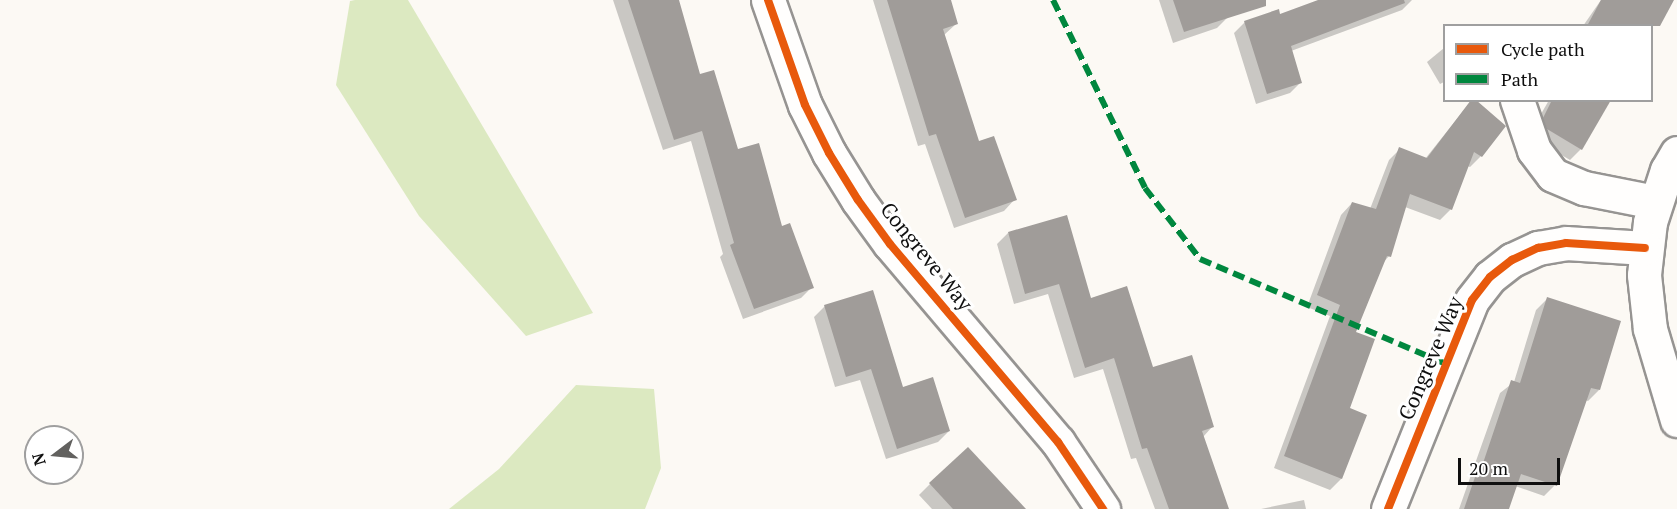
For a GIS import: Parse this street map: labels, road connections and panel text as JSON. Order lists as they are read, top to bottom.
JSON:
{
  "streets": {
    "street": ["Congreve Way"]
  },
  "legend": ["Cycle path", "Path"],
  "scale_bar": "20 m",
  "north": "left"
}
